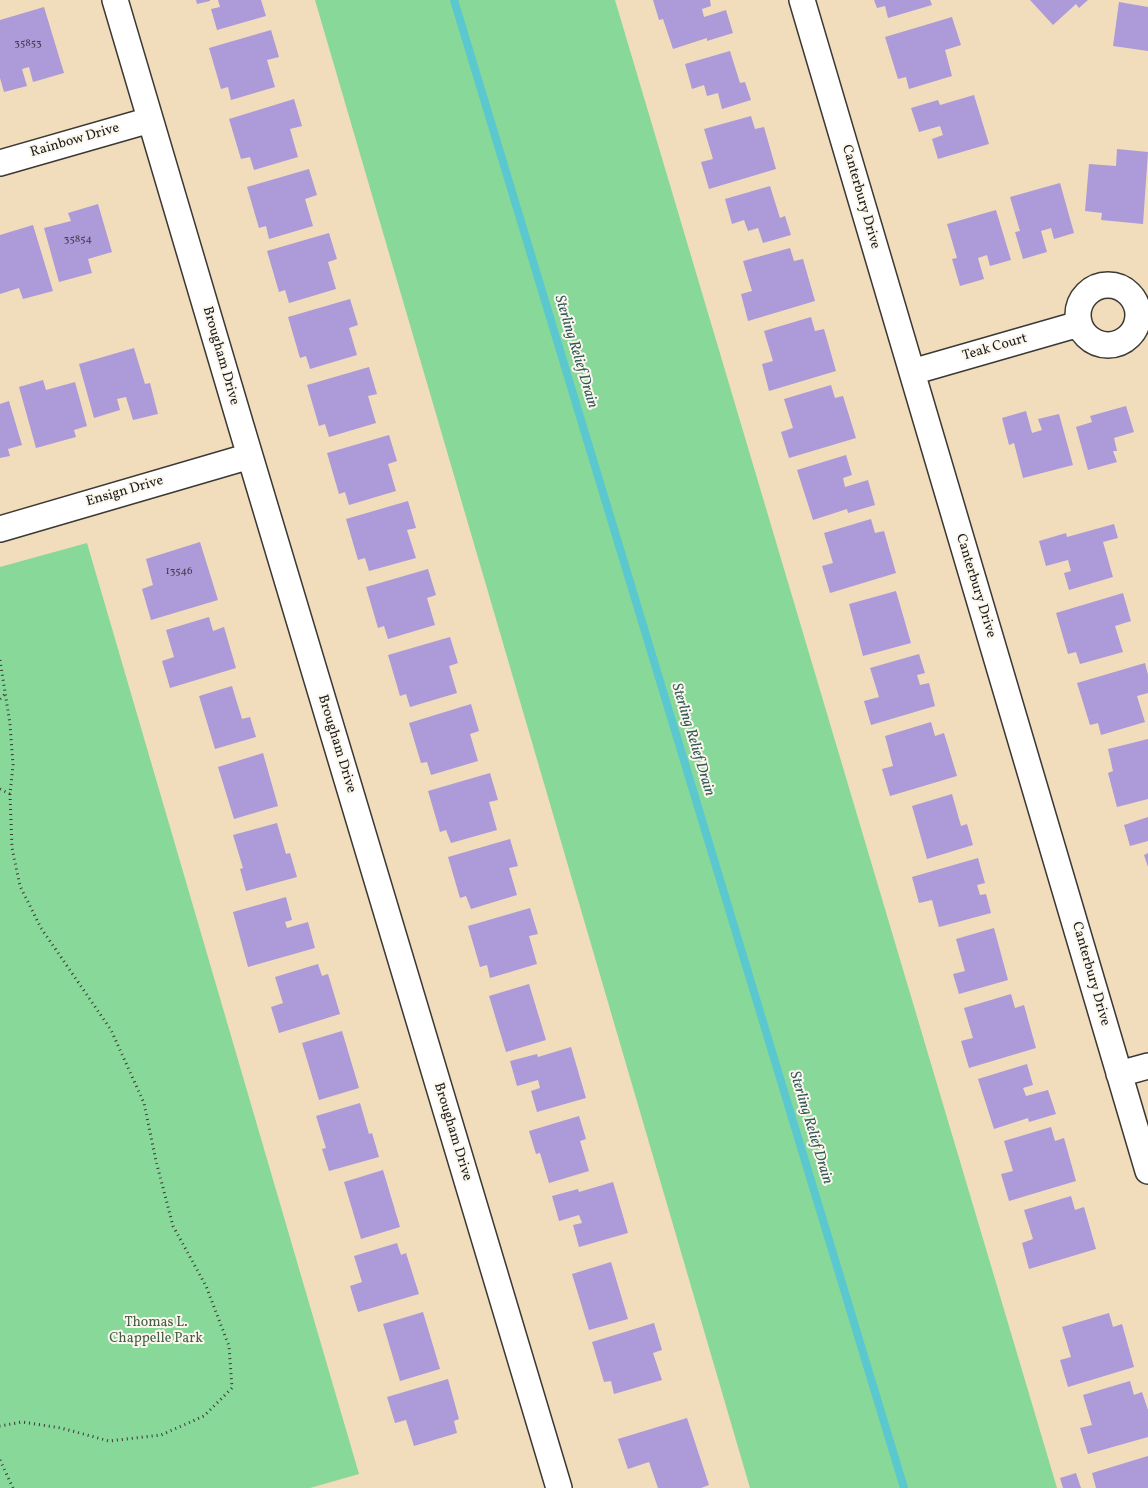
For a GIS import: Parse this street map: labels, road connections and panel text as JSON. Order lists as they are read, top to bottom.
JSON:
{
  "streets": {
    "street": [
      "Rainbow Drive",
      "Canterbury Drive",
      "Teak Court",
      "Brougham Drive",
      "Ensign Drive"
    ]
  },
  "crossings": [
    ["Rainbow Drive", "Brougham Drive"],
    ["Canterbury Drive", "Teak Court"],
    ["Brougham Drive", "Ensign Drive"]
  ],
  "water": ["Sterling Relief Drain"],
  "parks": ["Thomas L. Chappelle Park"],
  "house_numbers": ["35853", "35854", "13546"]
}
